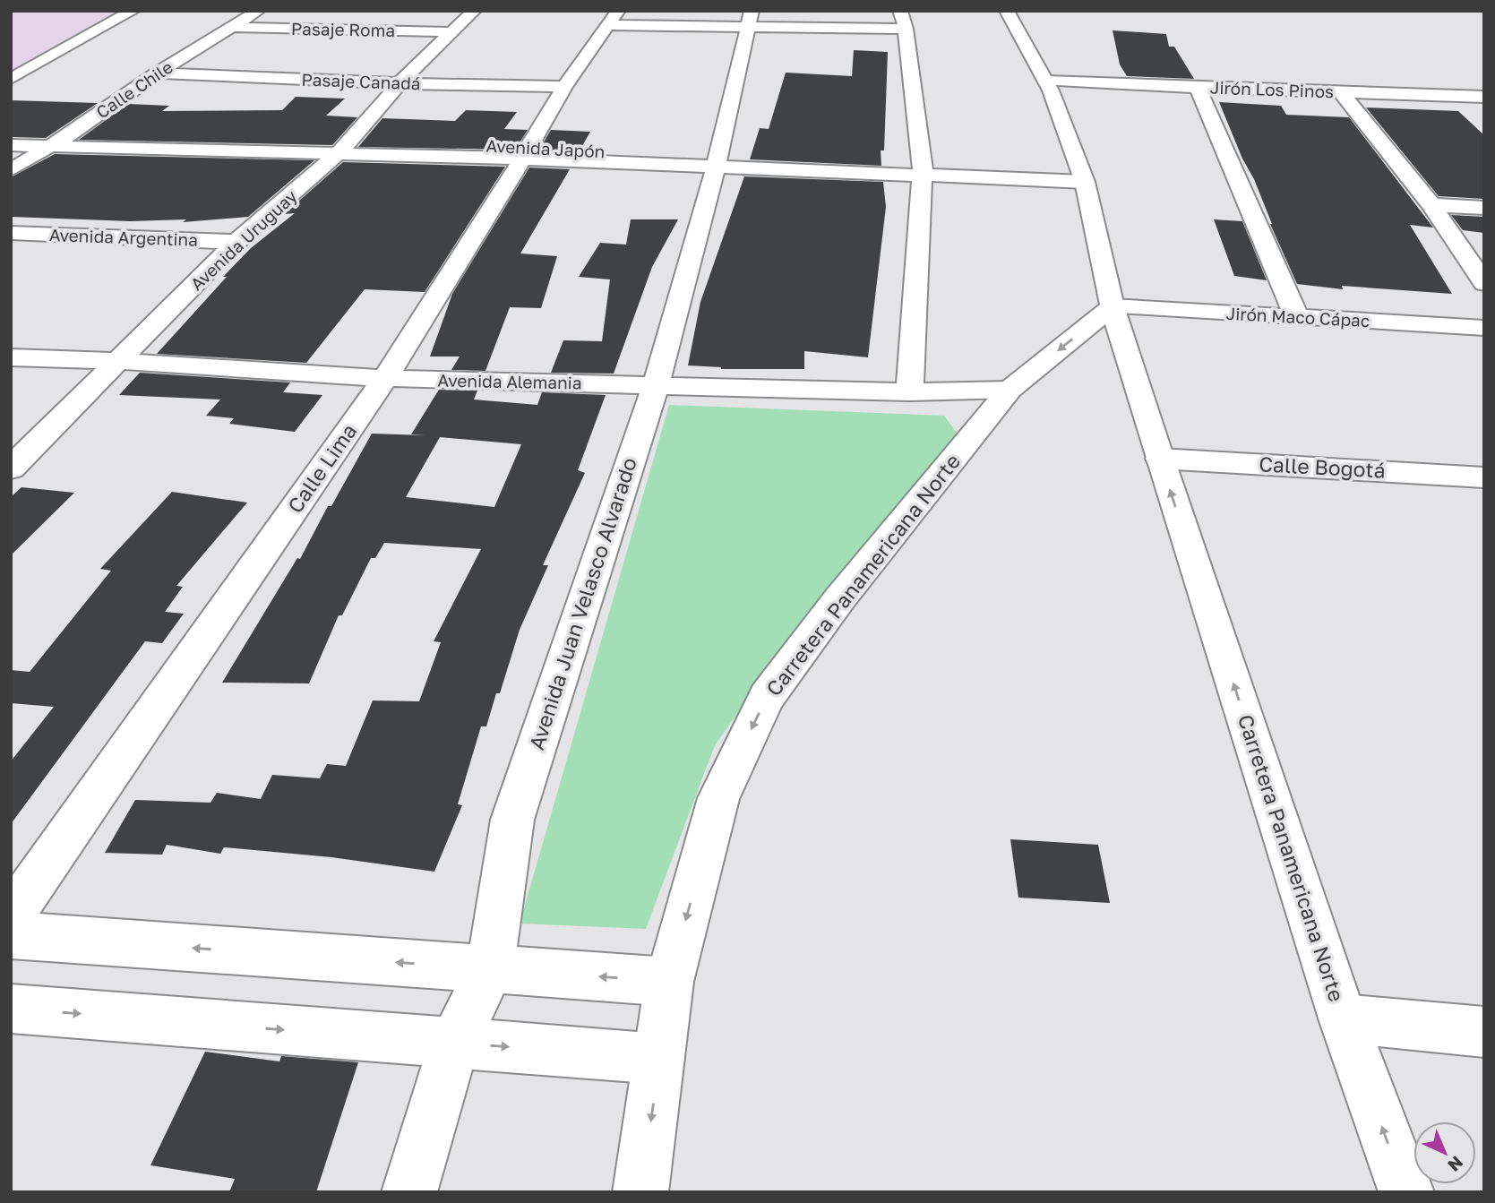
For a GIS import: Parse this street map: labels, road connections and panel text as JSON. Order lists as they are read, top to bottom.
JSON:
{
  "streets": {
    "street": [
      "Pasaje Roma",
      "Pasaje Canadá",
      "Calle Chile",
      "Jirón Los Pinos",
      "Avenida Japón",
      "Avenida Argentina",
      "Avenida Uruguay",
      "Jirón Maco Cápac",
      "Avenida Alemania",
      "Calle Bogotá",
      "Calle Lima",
      "Carretera Panamericana Norte",
      "Avenida Juan Velasco Alvarado"
    ]
  },
  "crossings": [
    ["Pasaje Roma", "Calle Chile"],
    ["Pasaje Roma", "Avenida Uruguay"],
    ["Pasaje Canadá", "Calle Chile"],
    ["Pasaje Canadá", "Avenida Uruguay"],
    ["Pasaje Canadá", "Calle Lima"],
    ["Calle Chile", "Avenida Japón"],
    ["Jirón Los Pinos", "Jirón Maco Cápac"],
    ["Avenida Japón", "Avenida Uruguay"],
    ["Avenida Japón", "Calle Lima"],
    ["Avenida Japón", "Carretera Panamericana Norte"],
    ["Avenida Japón", "Avenida Juan Velasco Alvarado"],
    ["Avenida Argentina", "Avenida Uruguay"],
    ["Avenida Uruguay", "Avenida Alemania"],
    ["Jirón Maco Cápac", "Carretera Panamericana Norte"],
    ["Avenida Alemania", "Calle Lima"],
    ["Avenida Alemania", "Carretera Panamericana Norte"],
    ["Avenida Alemania", "Avenida Juan Velasco Alvarado"],
    ["Calle Bogotá", "Carretera Panamericana Norte"]
  ],
  "north": "bottom right"
}
